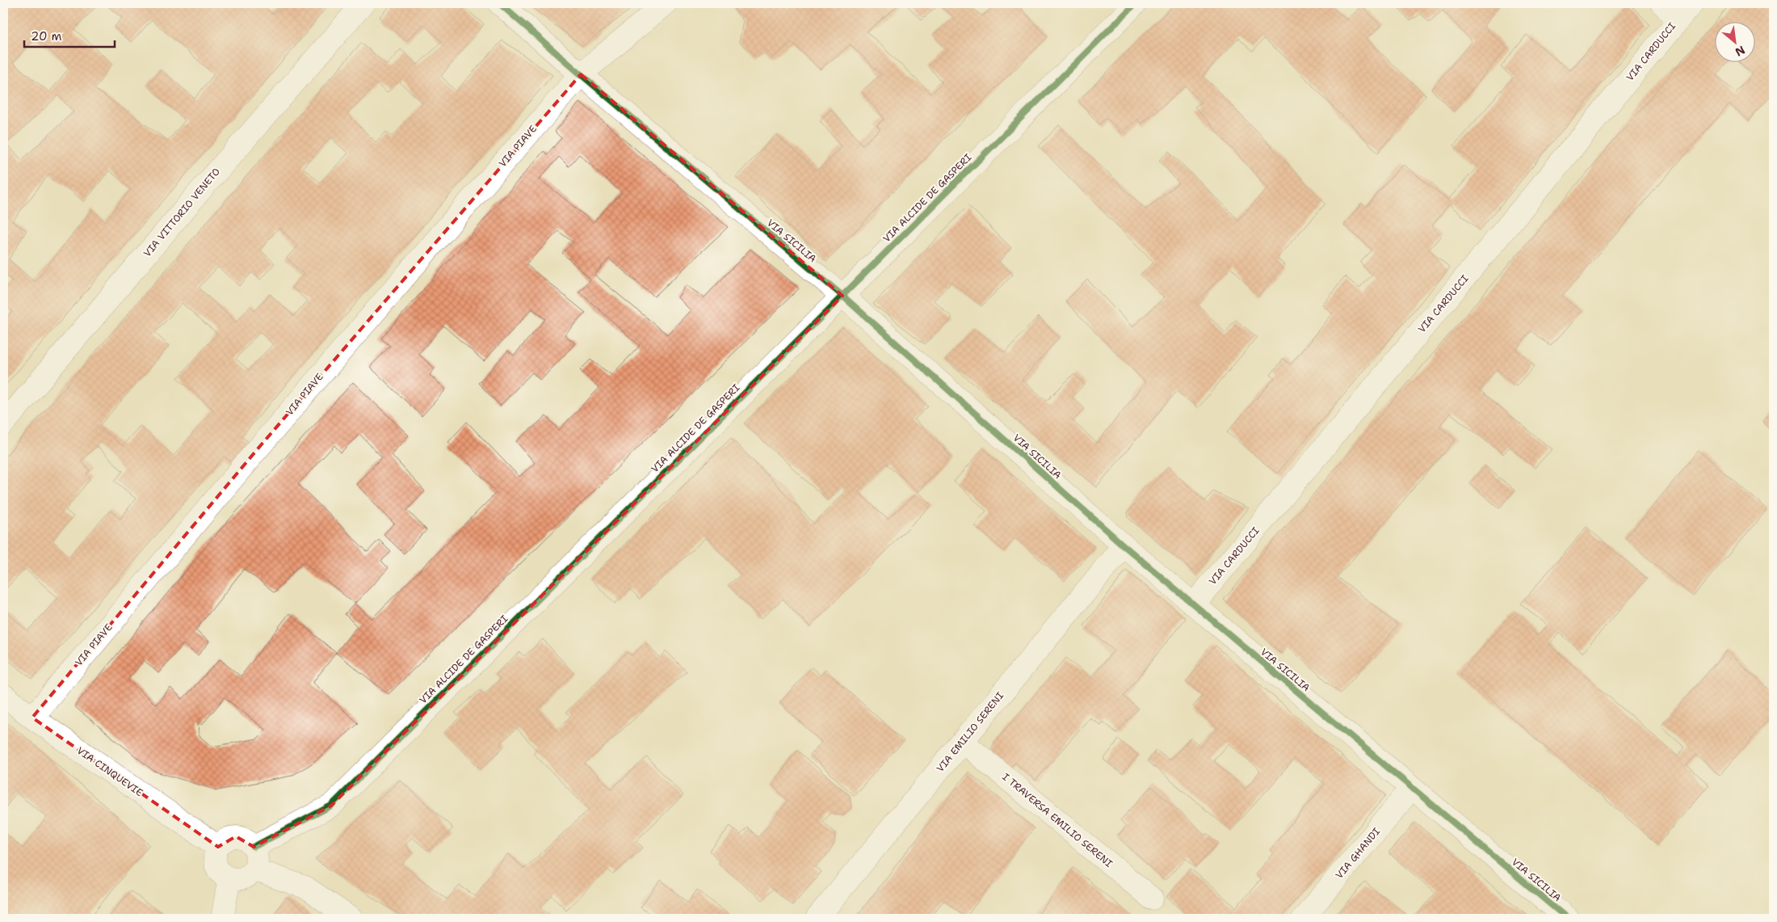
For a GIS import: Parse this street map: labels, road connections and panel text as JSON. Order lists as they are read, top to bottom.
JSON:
{
  "streets": {
    "street": [
      "VIA CARDUCCI",
      "VIA PIAVE",
      "VIA ALCIDE DE GASPERI",
      "VIA VITTORIO VENETO",
      "VIA SICILIA",
      "VIA EMILIO SERENI",
      "VIA CINQUEVIE",
      "I TRAVERSA EMILIO SERENI",
      "VIA GHANDI"
    ]
  },
  "crossings": [
    ["VIA CARDUCCI", "VIA SICILIA"],
    ["VIA PIAVE", "VIA SICILIA"],
    ["VIA PIAVE", "VIA CINQUEVIE"],
    ["VIA ALCIDE DE GASPERI", "VIA SICILIA"],
    ["VIA ALCIDE DE GASPERI", "VIA CINQUEVIE"],
    ["VIA SICILIA", "VIA EMILIO SERENI"],
    ["VIA SICILIA", "VIA GHANDI"],
    ["VIA EMILIO SERENI", "I TRAVERSA EMILIO SERENI"]
  ],
  "scale_bar": "20 m",
  "north": "bottom right"
}
